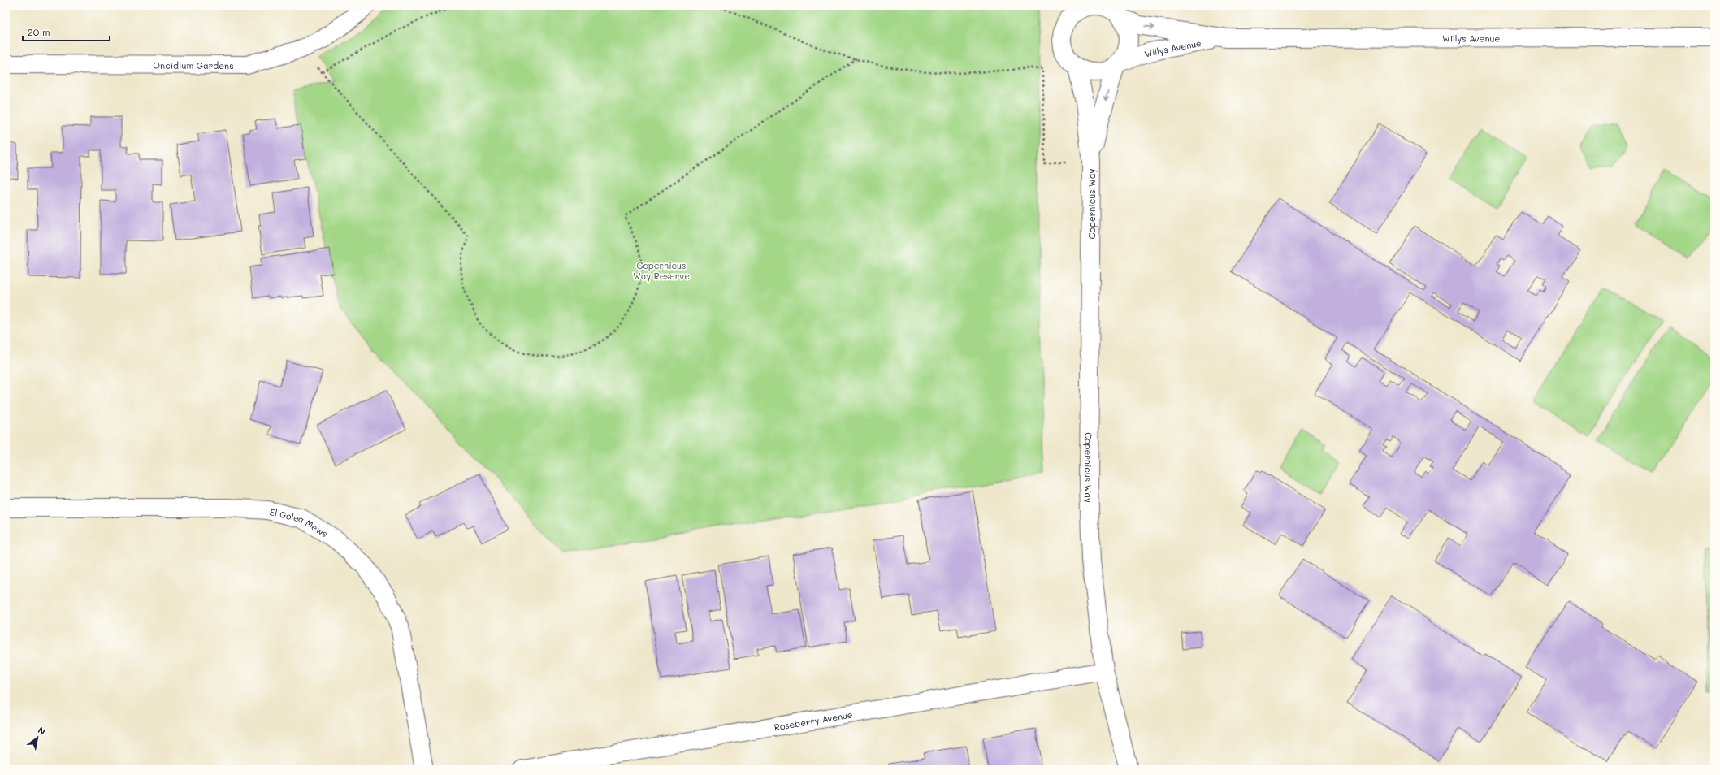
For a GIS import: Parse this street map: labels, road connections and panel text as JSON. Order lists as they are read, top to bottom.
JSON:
{
  "streets": {
    "street": [
      "Willys Avenue",
      "Oncidium Gardens",
      "Copernicus Way",
      "El Golea Mews",
      "Roseberry Avenue"
    ]
  },
  "crossings": [
    ["Willys Avenue", "Copernicus Way"],
    ["Copernicus Way", "Roseberry Avenue"]
  ],
  "parks": ["Copernicus Way Reserve"],
  "scale_bar": "20 m",
  "north": "top right"
}
